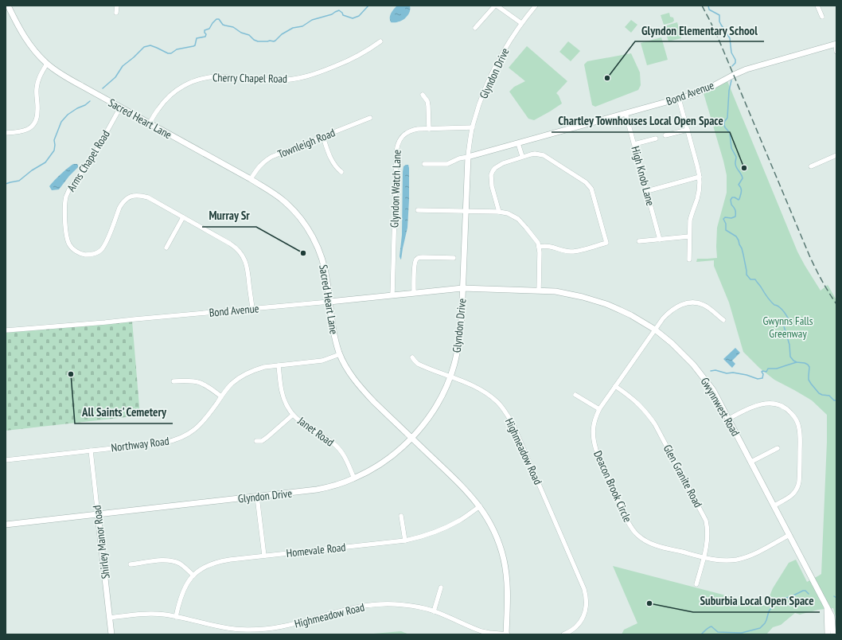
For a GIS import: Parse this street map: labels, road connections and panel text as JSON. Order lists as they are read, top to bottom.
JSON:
{
  "streets": {
    "street": [
      "Glyndon Drive",
      "Cherry Chapel Road",
      "Bond Avenue",
      "Sacred Heart Lane",
      "Townleigh Road",
      "Arms Chapel Road",
      "High Knob Lane",
      "Glyndon Watch Lane",
      "Gwynnwest Road",
      "Janet Road",
      "Northway Road",
      "Highmeadow Road",
      "Glen Granite Road",
      "Deacon Brook Circle",
      "Shirley Manor Road",
      "Homevale Road"
    ]
  },
  "crossings": [
    ["Glyndon Drive", "Bond Avenue"],
    ["Glyndon Drive", "Sacred Heart Lane"],
    ["Glyndon Drive", "Glyndon Watch Lane"],
    ["Glyndon Drive", "Gwynnwest Road"],
    ["Glyndon Drive", "Janet Road"],
    ["Glyndon Drive", "Highmeadow Road"],
    ["Glyndon Drive", "Shirley Manor Road"],
    ["Cherry Chapel Road", "Sacred Heart Lane"],
    ["Bond Avenue", "Sacred Heart Lane"],
    ["Bond Avenue", "High Knob Lane"],
    ["Bond Avenue", "Glyndon Watch Lane"],
    ["Bond Avenue", "Gwynnwest Road"],
    ["Sacred Heart Lane", "Townleigh Road"],
    ["Sacred Heart Lane", "Arms Chapel Road"],
    ["Sacred Heart Lane", "Northway Road"],
    ["Sacred Heart Lane", "Highmeadow Road"],
    ["Sacred Heart Lane", "Homevale Road"],
    ["Gwynnwest Road", "Deacon Brook Circle"],
    ["Janet Road", "Northway Road"],
    ["Northway Road", "Shirley Manor Road"],
    ["Highmeadow Road", "Shirley Manor Road"],
    ["Highmeadow Road", "Homevale Road"],
    ["Glen Granite Road", "Deacon Brook Circle"]
  ],
  "parks": ["Gwynns Falls Greenway"],
  "places": [
    "Glyndon Elementary School",
    "Chartley Townhouses Local Open Space",
    "Murray Sr",
    "All Saints' Cemetery",
    "Suburbia Local Open Space"
  ]
}
